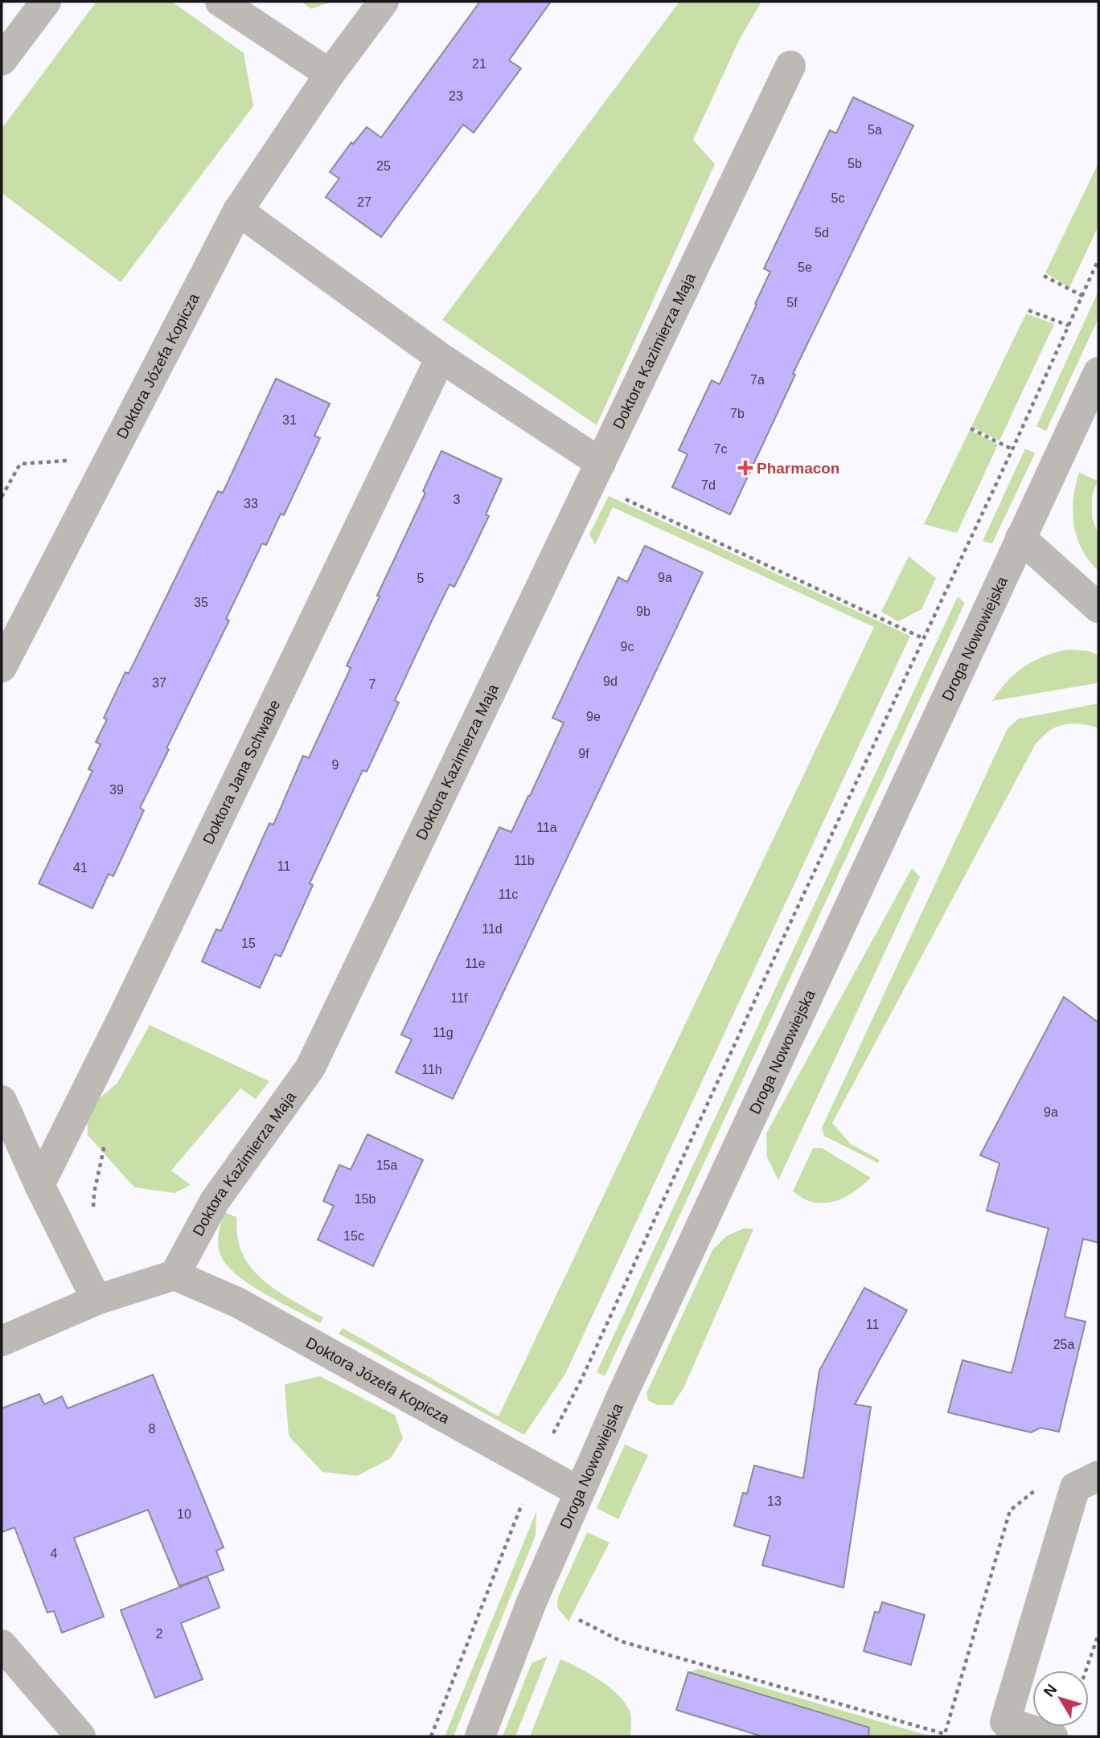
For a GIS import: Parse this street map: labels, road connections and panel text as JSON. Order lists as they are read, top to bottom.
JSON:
{
  "streets": {
    "street": [
      "Doktora Kazimierza Maja",
      "Doktora Józefa Kopicza",
      "Droga Nowowiejska",
      "Doktora Jana Schwabe"
    ]
  },
  "crossings": [
    ["Doktora Kazimierza Maja", "Doktora Józefa Kopicza"],
    ["Doktora Józefa Kopicza", "Droga Nowowiejska"]
  ],
  "places": {
    "health": ["Pharmacon"]
  },
  "house_numbers": [
    "21",
    "23",
    "5a",
    "5b",
    "25",
    "5c",
    "27",
    "5d",
    "5e",
    "5f",
    "7a",
    "7b",
    "31",
    "7c",
    "7d",
    "3",
    "33",
    "9a",
    "5",
    "35",
    "9b",
    "9c",
    "9d",
    "37",
    "7",
    "9e",
    "9f",
    "9",
    "39",
    "11a",
    "11b",
    "11",
    "41",
    "11c",
    "11d",
    "15",
    "11e",
    "11f",
    "11g",
    "11h",
    "9a",
    "15a",
    "15b",
    "15c",
    "11",
    "25a",
    "8",
    "13",
    "10",
    "4",
    "2"
  ],
  "north": "top left"
}
